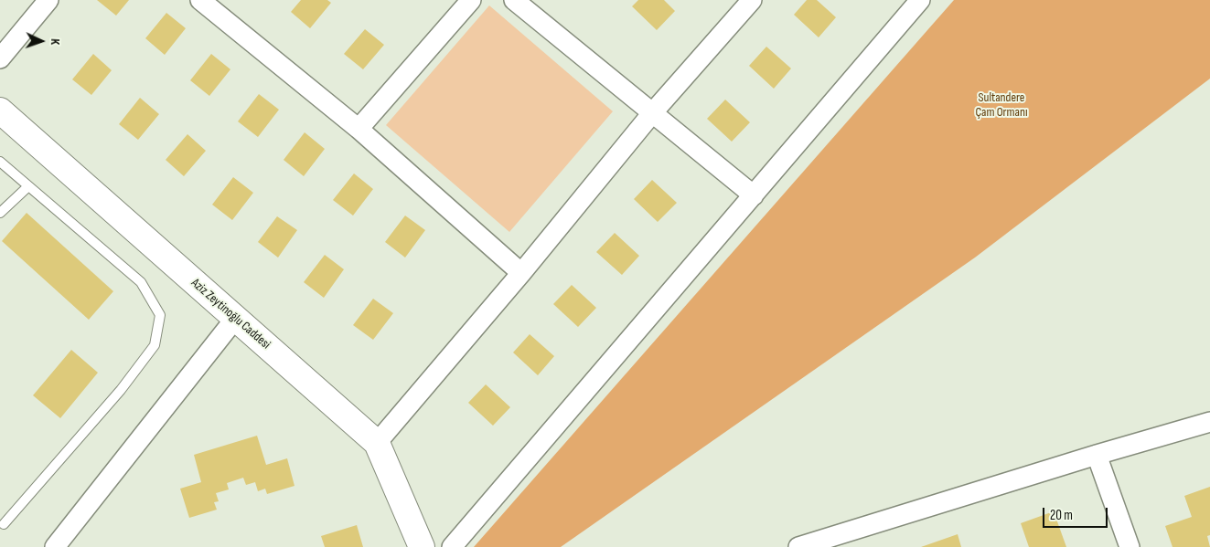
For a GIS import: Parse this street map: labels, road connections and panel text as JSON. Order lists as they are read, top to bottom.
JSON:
{
  "streets": {
    "main road": ["Aziz Zeytinoğlu Caddesi"]
  },
  "parks": ["Sultandere Çam Ormanı"],
  "scale_bar": "20 m",
  "north": "right"
}
